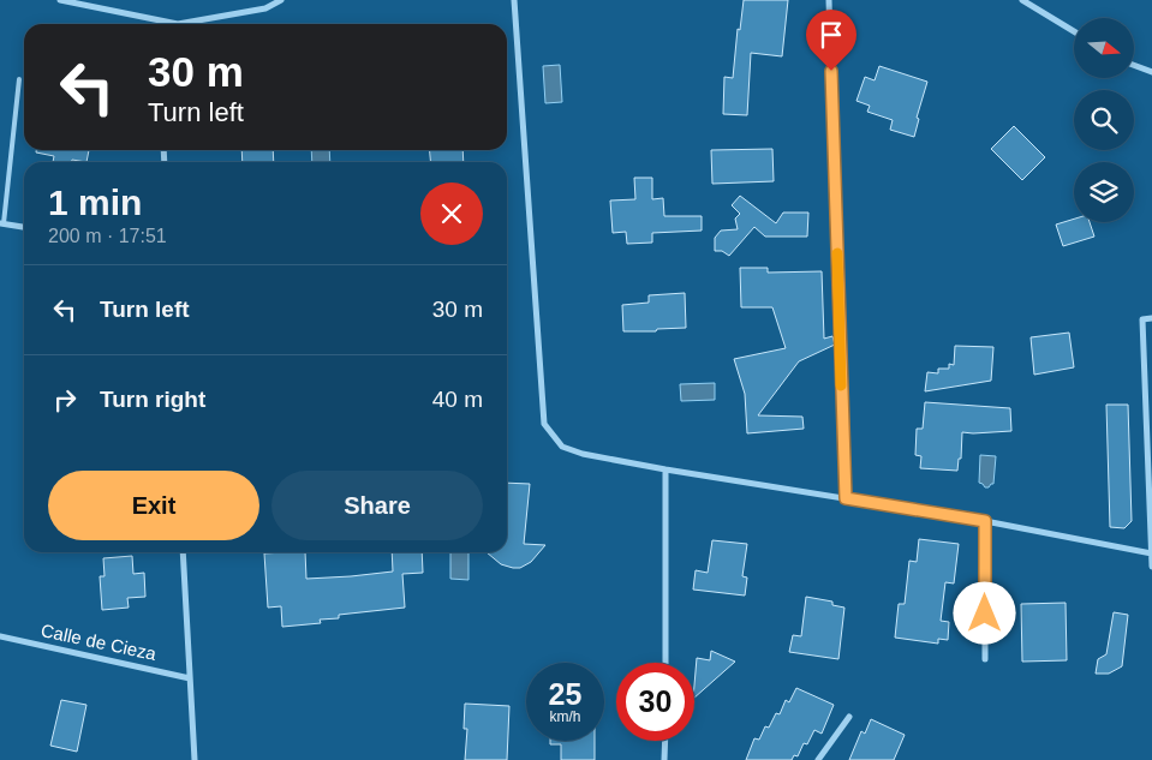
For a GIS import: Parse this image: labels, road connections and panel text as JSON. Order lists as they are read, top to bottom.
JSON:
{
  "streets": {
    "street": ["Calle de Cieza"]
  },
  "north": "right",
  "page": {
    "turn": ["30 m", "Turn left"],
    "heading": ["1 min", "200 m · 17:51"],
    "list": [
      {
        "name": "Turn left",
        "value": "30 m"
      },
      {
        "name": "Turn right",
        "value": "40 m"
      }
    ],
    "buttons": ["Exit", "Share"],
    "speed": "25 km/h",
    "limit": "30"
  }
}
